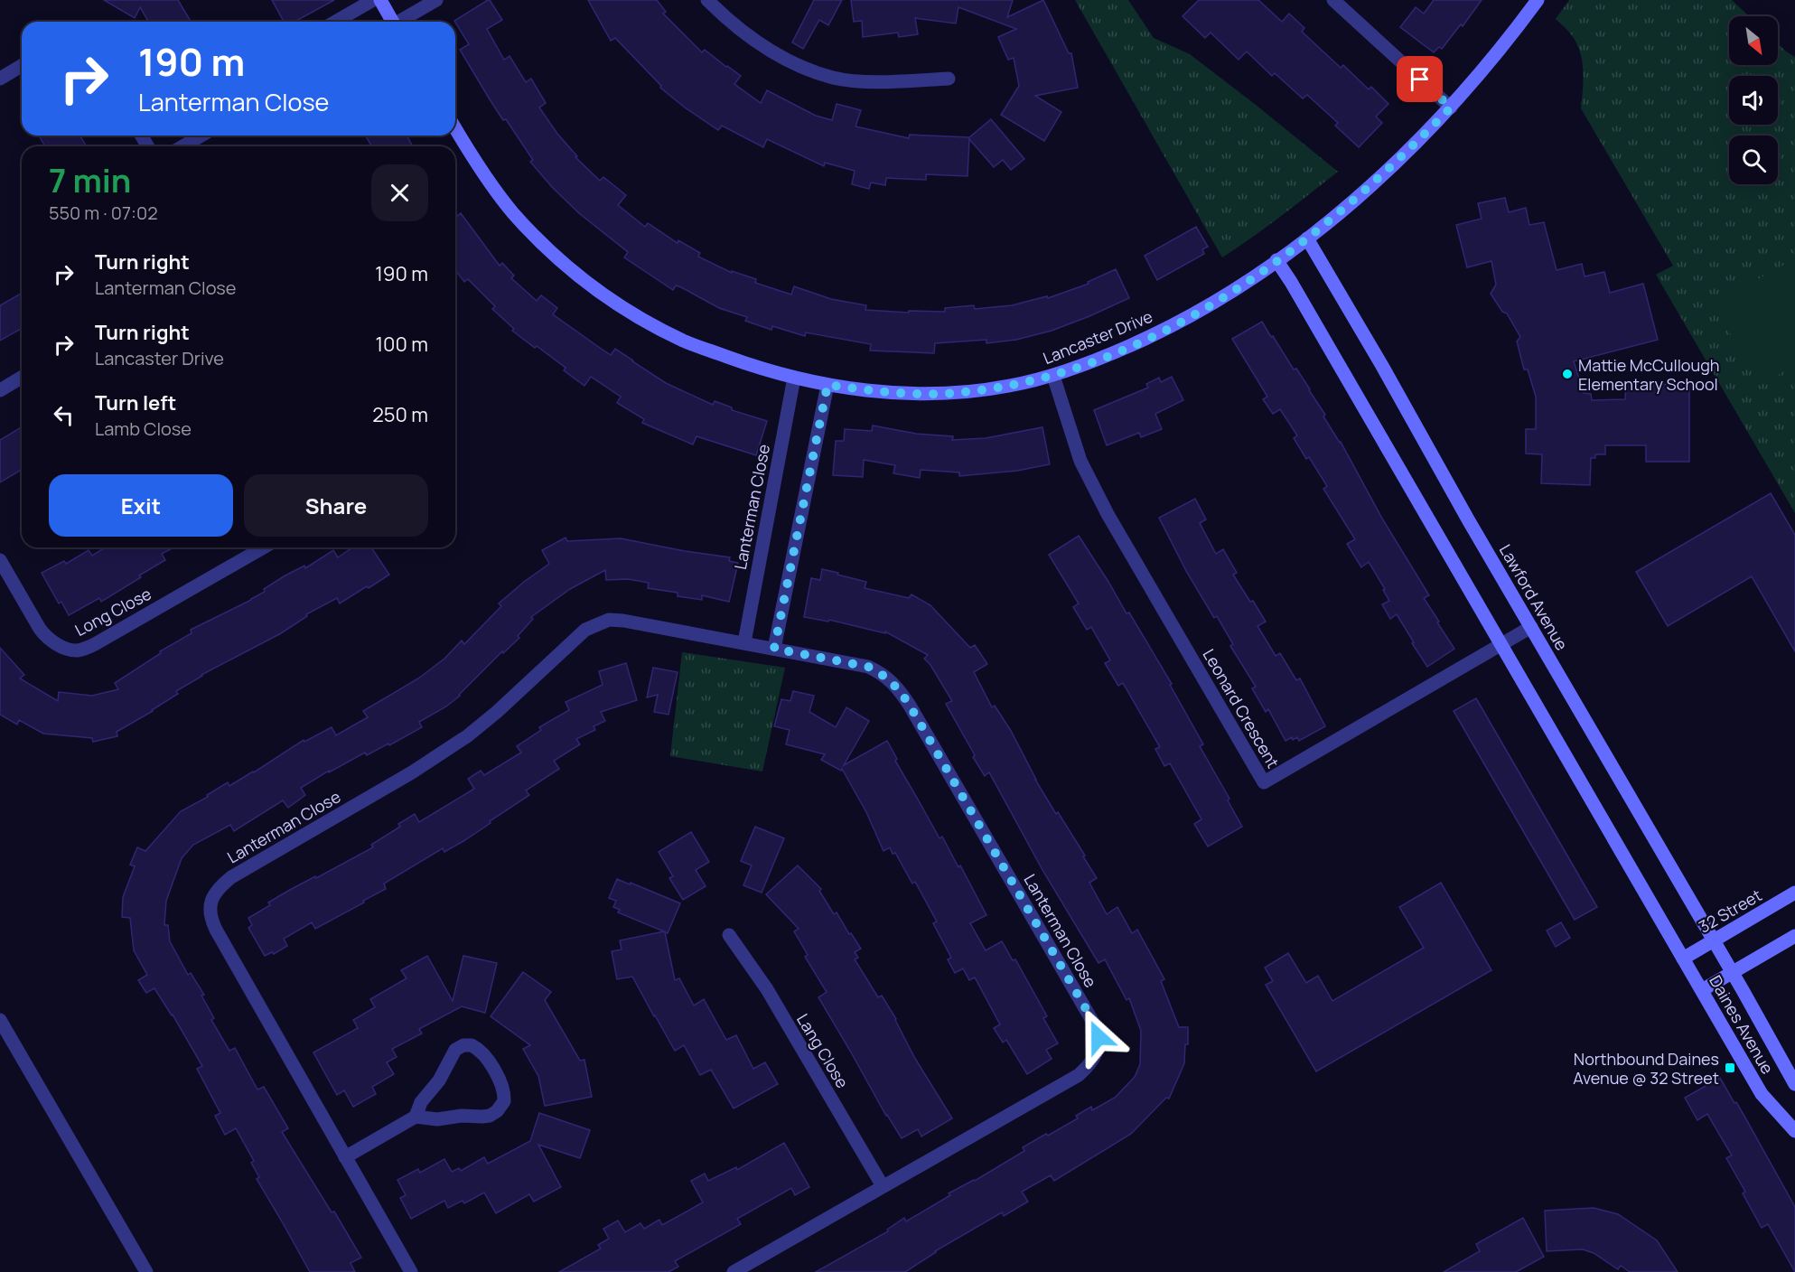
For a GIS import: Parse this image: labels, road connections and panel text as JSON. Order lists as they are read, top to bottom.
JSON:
{
  "streets": {
    "street": [
      "Lancaster Drive",
      "Lanterman Close",
      "Lawford Avenue",
      "Long Close",
      "Leonard Crescent",
      "32 Street",
      "Daines Avenue",
      "Lang Close"
    ]
  },
  "crossings": [
    ["Lancaster Drive", "Lanterman Close"],
    ["Lancaster Drive", "Lawford Avenue"],
    ["Lancaster Drive", "Leonard Crescent"],
    ["Lanterman Close", "Lang Close"],
    ["Lawford Avenue", "Leonard Crescent"],
    ["Lawford Avenue", "32 Street"],
    ["Lawford Avenue", "Daines Avenue"],
    ["32 Street", "Daines Avenue"]
  ],
  "places": {
    "other": ["Mattie McCullough Elementary School"],
    "transit": ["Northbound Daines Avenue @ 32 Street"]
  },
  "north": "bottom right",
  "page": {
    "turn": ["190 m", "Lanterman Close"],
    "heading": ["7 min", "550 m · 07:02"],
    "list": [
      {
        "name": "Turn right",
        "note": "Lanterman Close",
        "value": "190 m"
      },
      {
        "name": "Turn right",
        "note": "Lancaster Drive",
        "value": "100 m"
      },
      {
        "name": "Turn left",
        "note": "Lamb Close",
        "value": "250 m"
      }
    ],
    "buttons": ["Exit", "Share"]
  }
}
